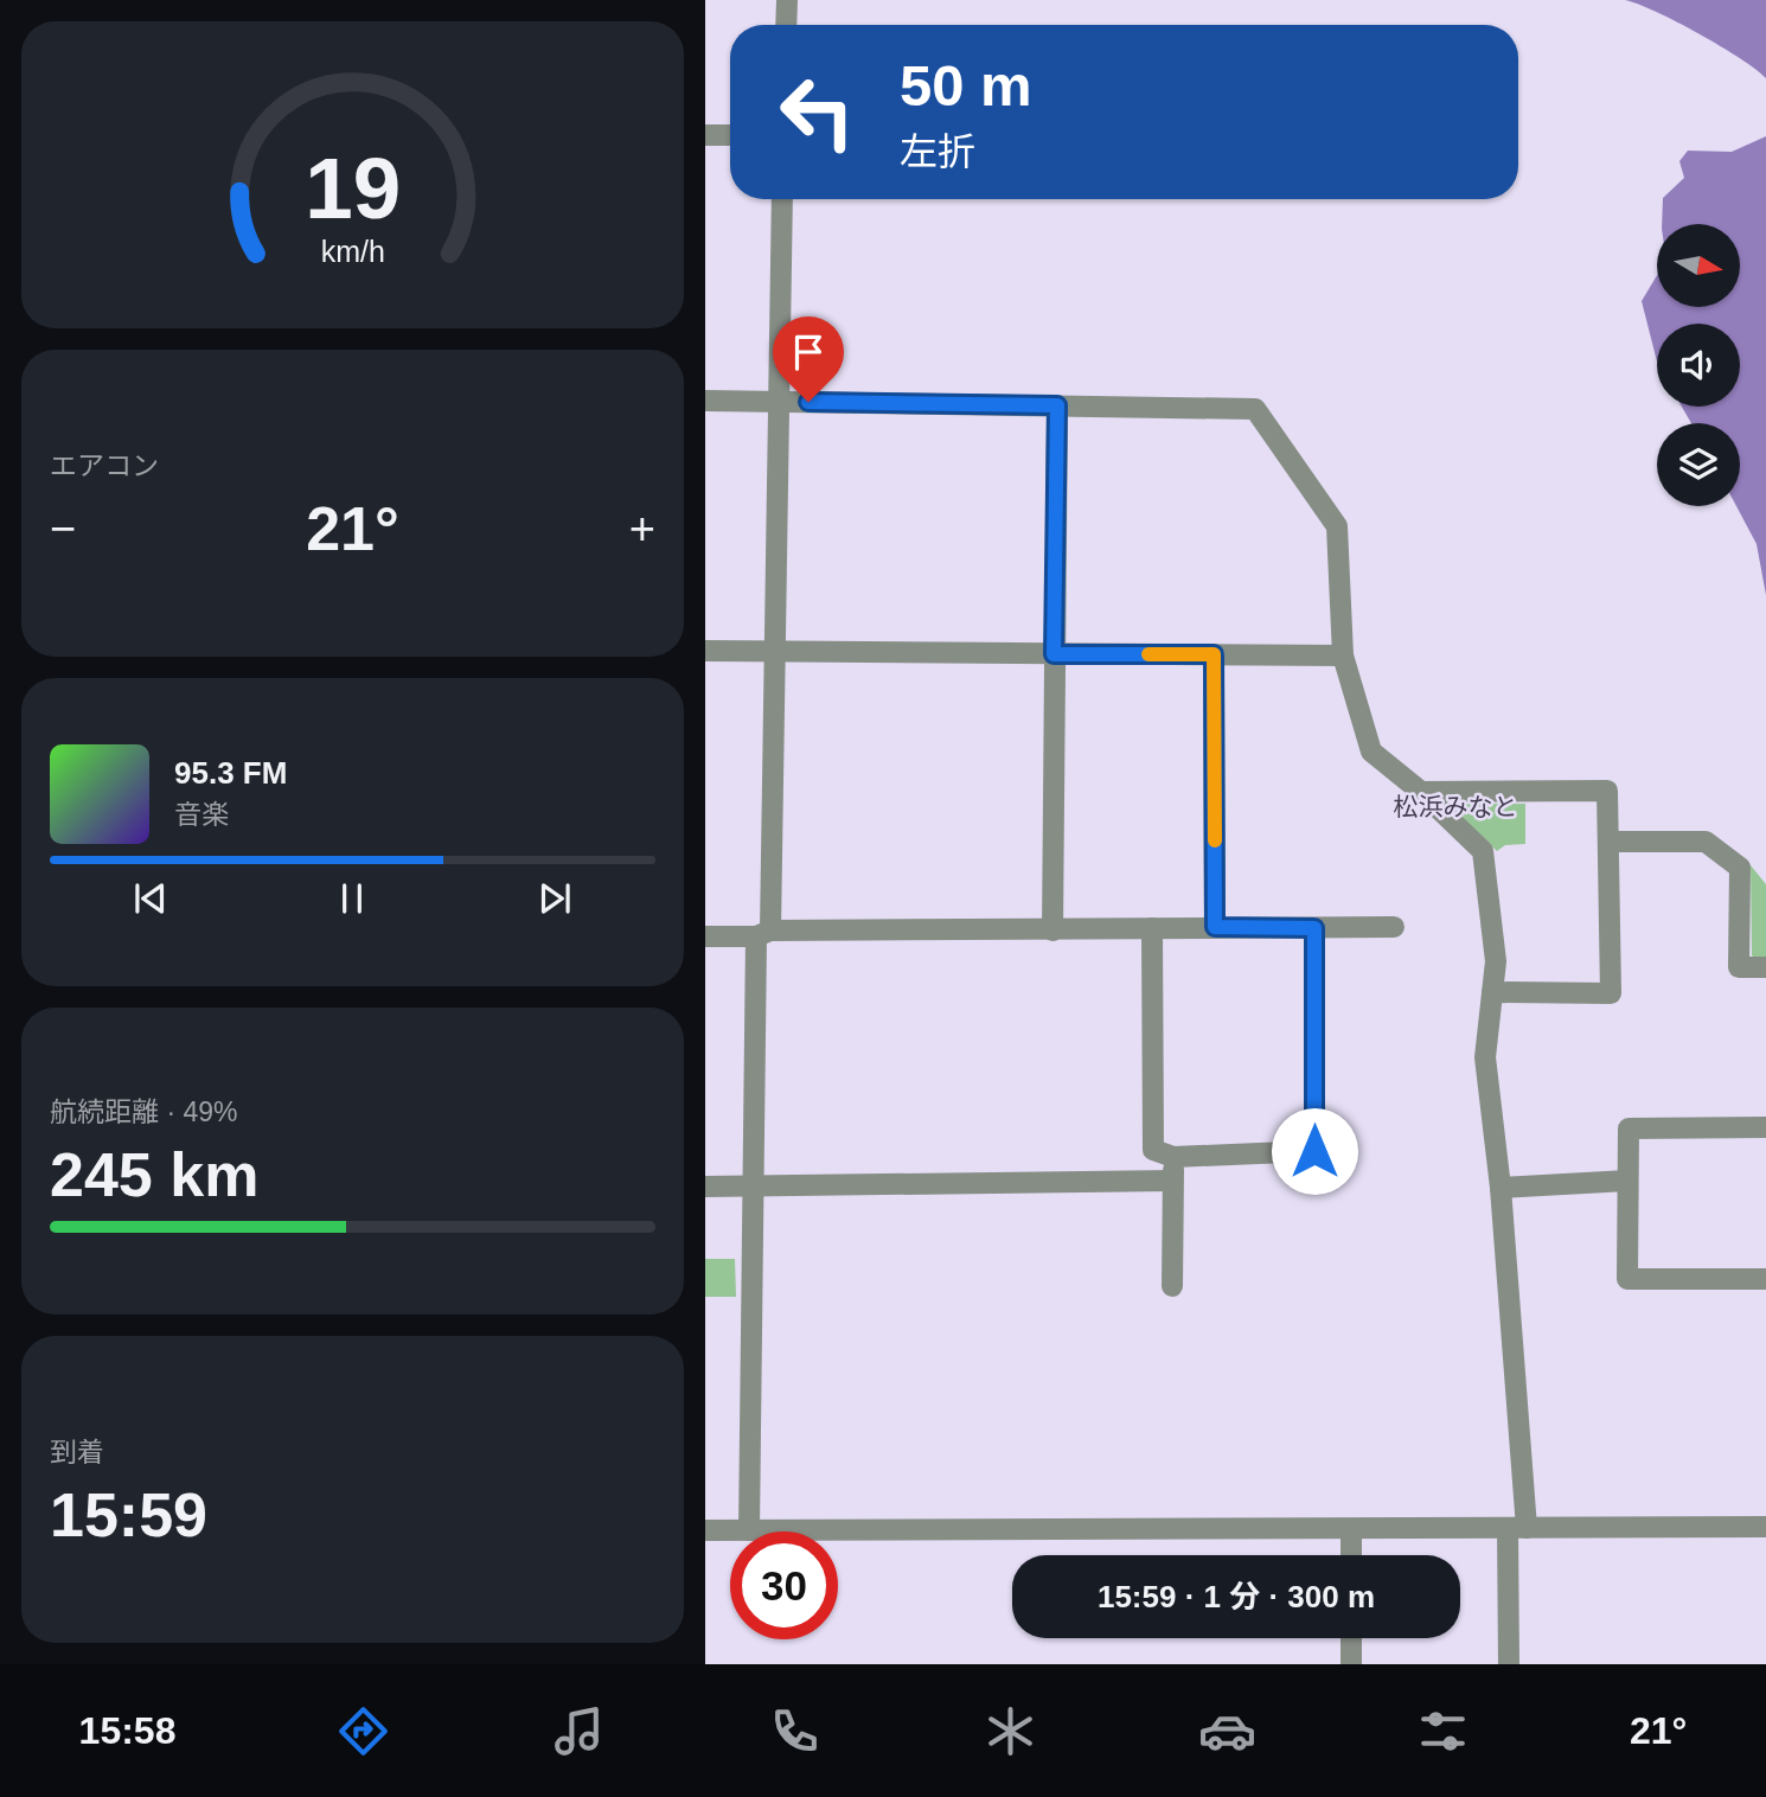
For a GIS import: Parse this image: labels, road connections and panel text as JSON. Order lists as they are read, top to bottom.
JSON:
{
  "districts": ["松浜みなと"],
  "north": "right",
  "page": {
    "turn": ["50 m", "左折"],
    "tile": [
      "エアコン",
      ["航続距離 · 49%", "245 km"],
      ["到着", "15:59"]
    ],
    "heat": ["−", "21°", "+"],
    "song": ["95.3 FM", "音楽"],
    "limit": "30",
    "trip": "15:59 · 1 分 · 300 m",
    "tabs": ["15:58", "21°"],
    "gauge": ["19", "km/h"]
  }
}
